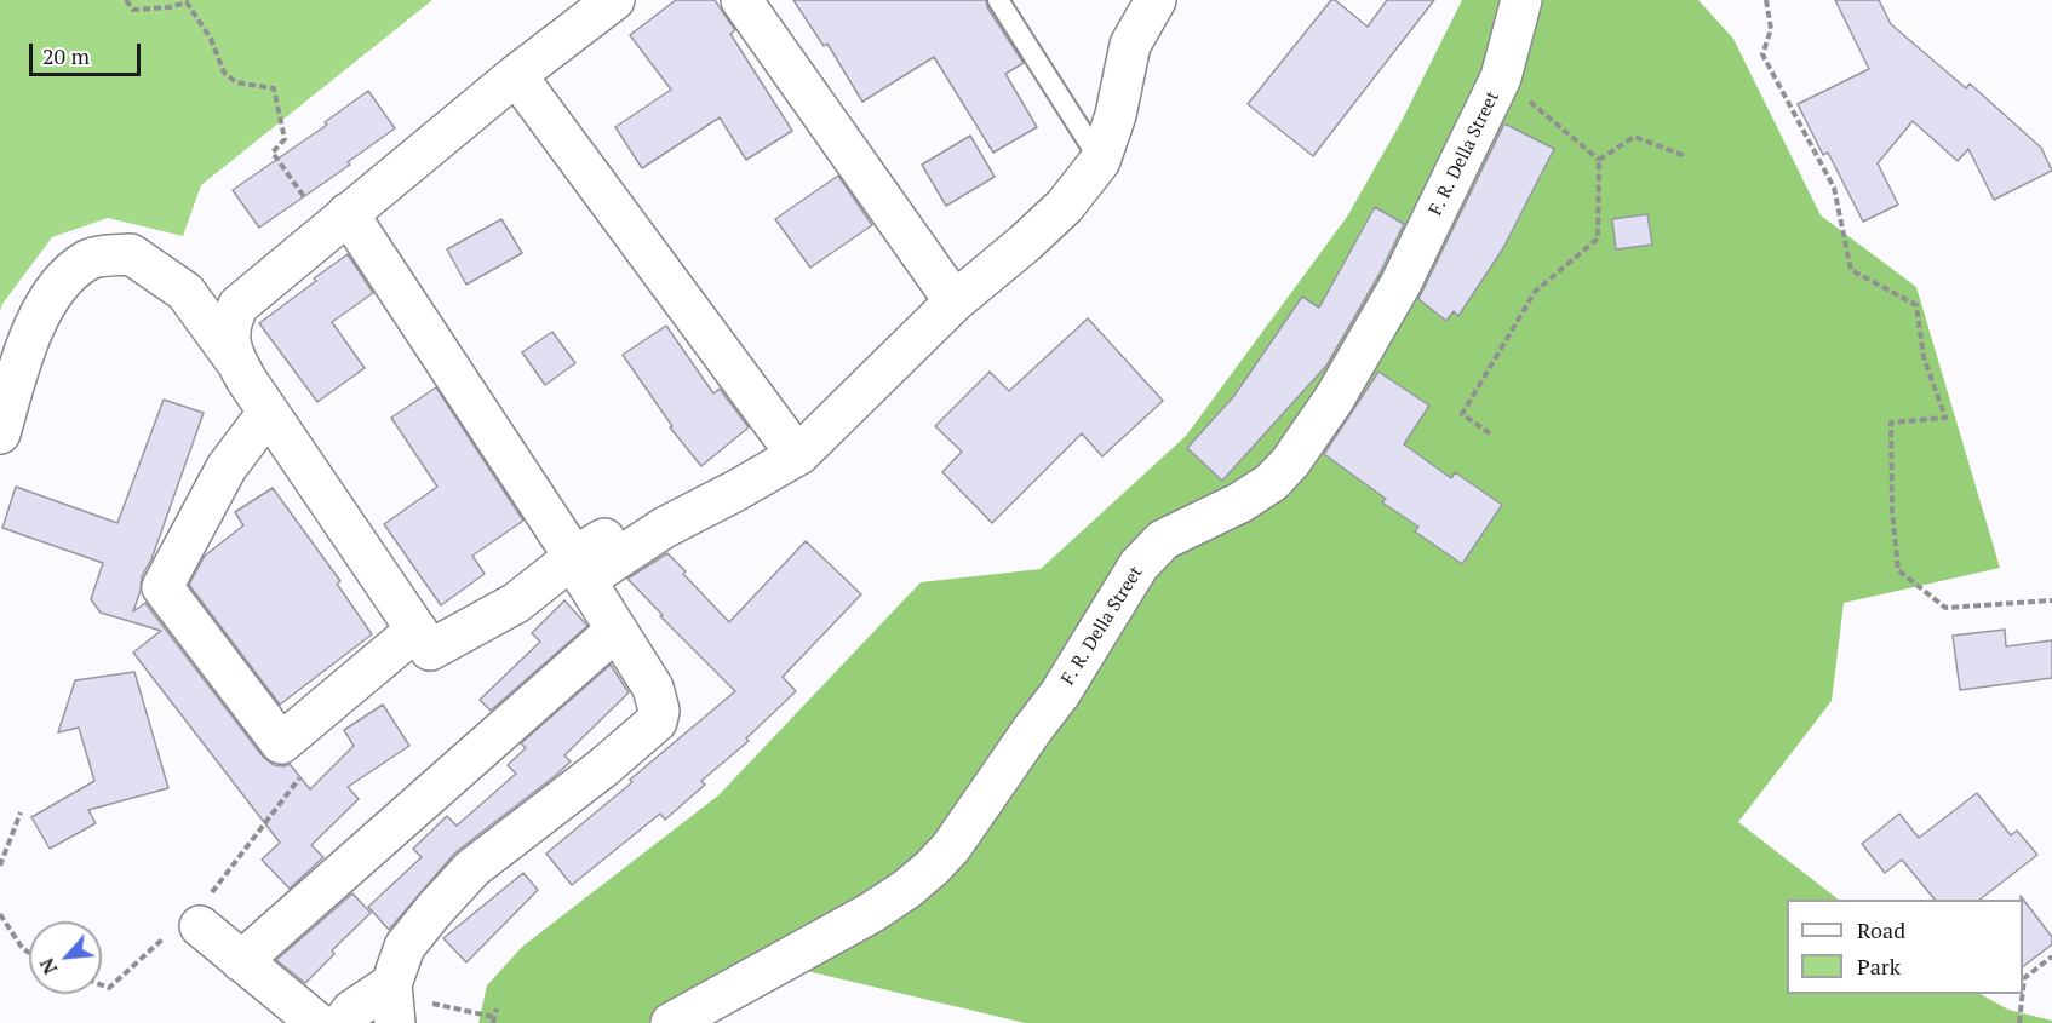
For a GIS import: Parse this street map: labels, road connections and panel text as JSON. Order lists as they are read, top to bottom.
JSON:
{
  "streets": {
    "street": ["F. R. Della Street"]
  },
  "legend": ["Road", "Park"],
  "scale_bar": "20 m",
  "north": "bottom left"
}
